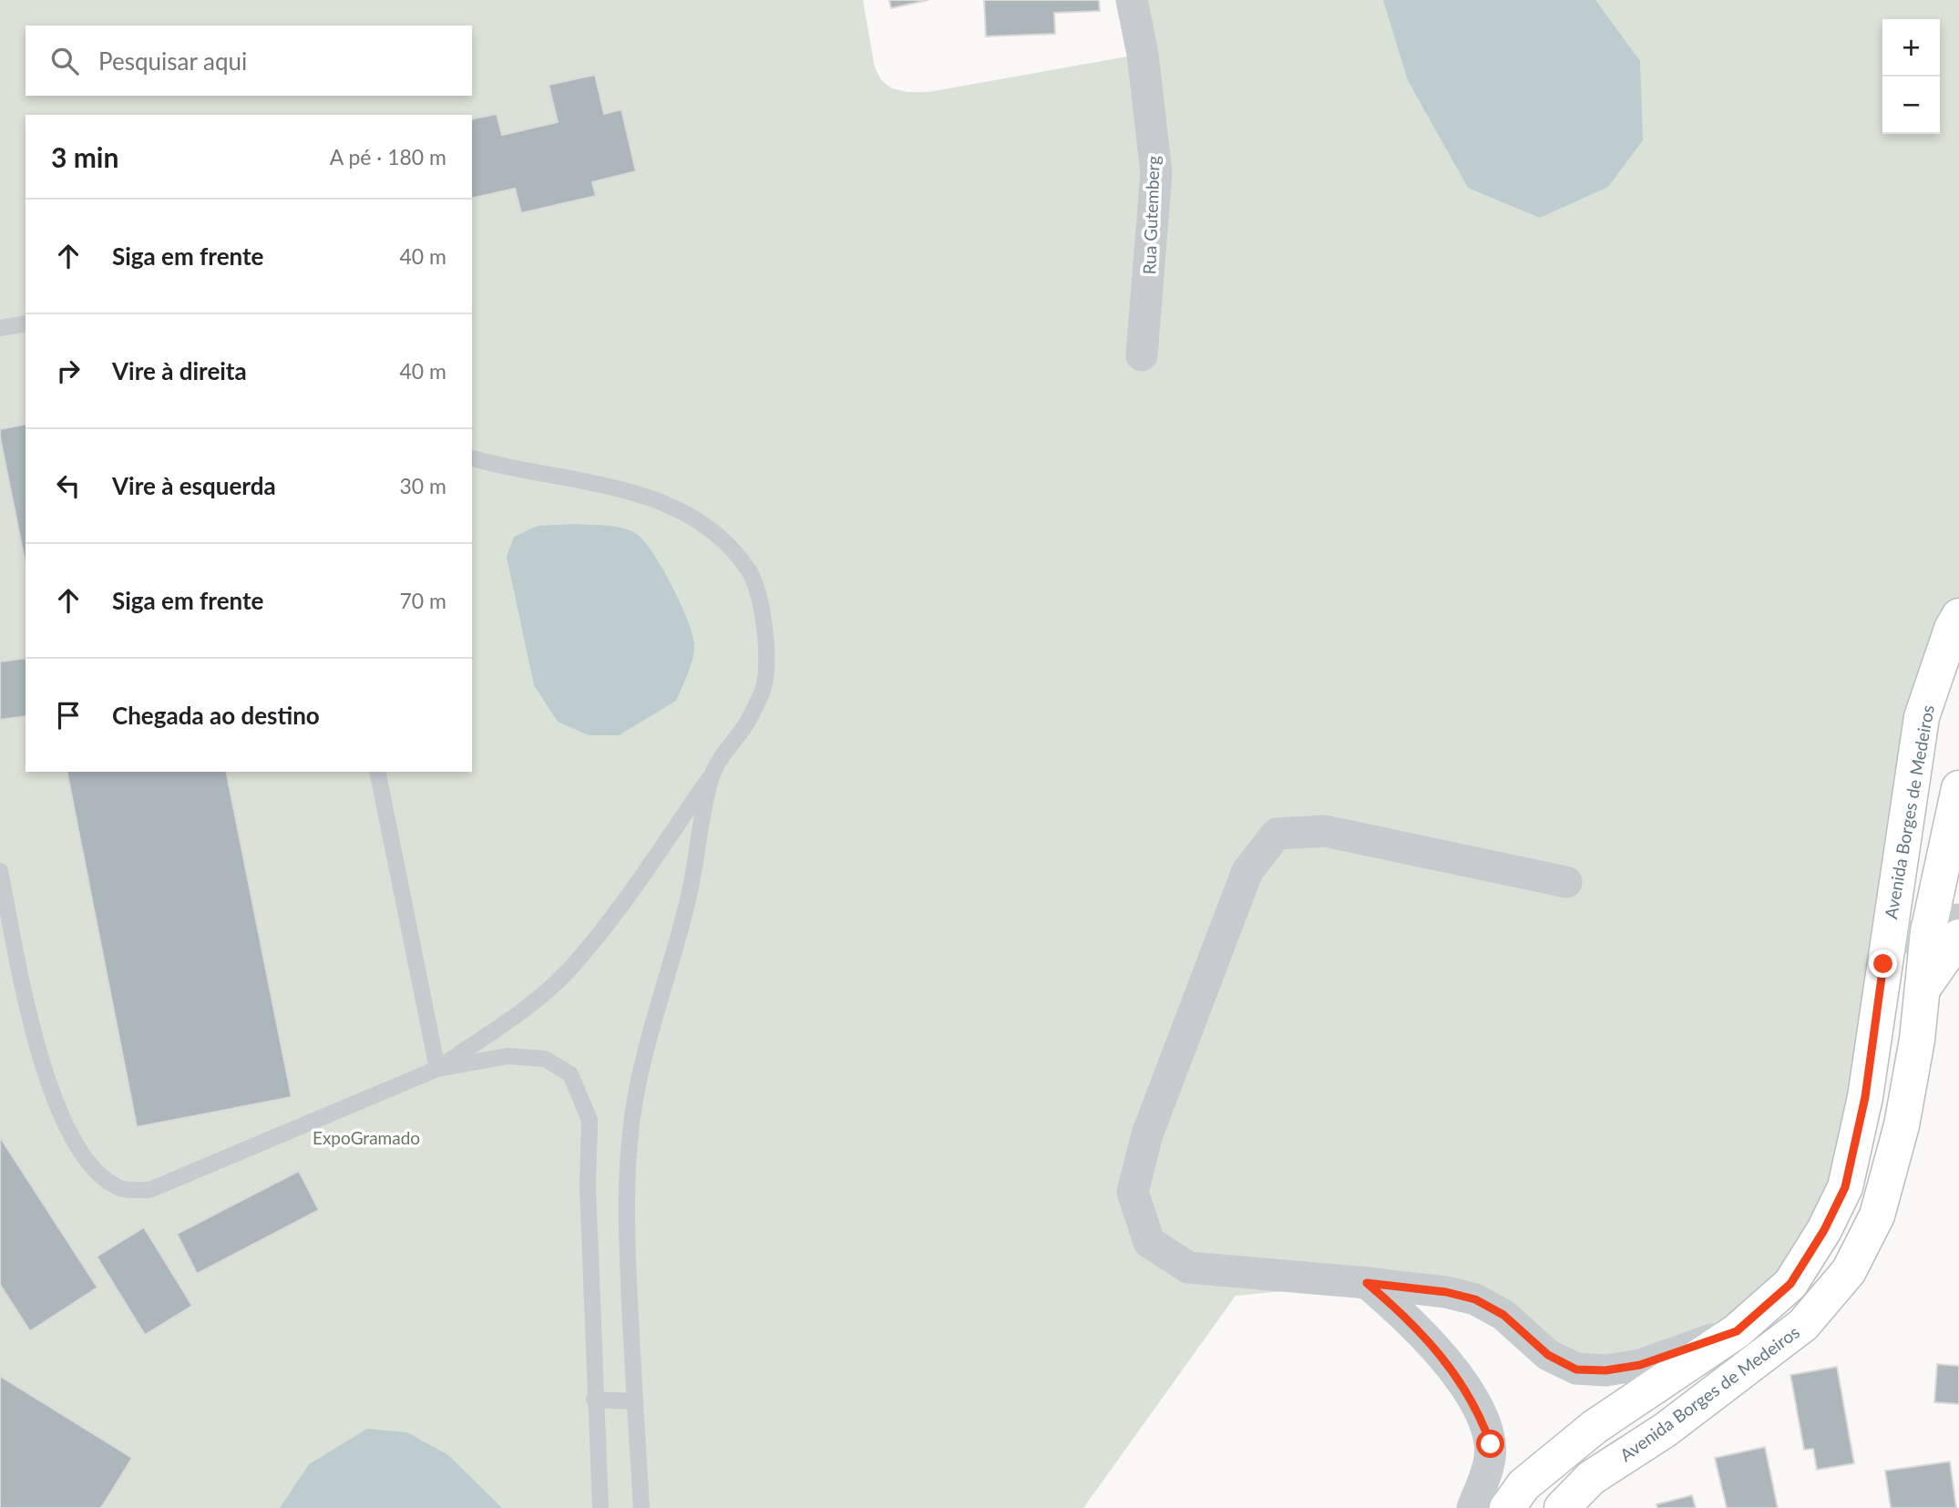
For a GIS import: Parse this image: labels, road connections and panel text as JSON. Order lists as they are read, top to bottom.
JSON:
{
  "streets": {
    "main road": ["Avenida Borges de Medeiros"],
    "street": ["Rua Gutemberg"]
  },
  "parks": ["ExpoGramado"],
  "page": {
    "map_buttons": ["+", "−"],
    "search": "Pesquisar aqui",
    "heading": ["3 min", "A pé · 180 m"],
    "list": [
      ["Siga em frente", "40 m"],
      ["Vire à direita", "40 m"],
      ["Vire à esquerda", "30 m"],
      ["Siga em frente", "70 m"],
      "Chegada ao destino"
    ]
  }
}
